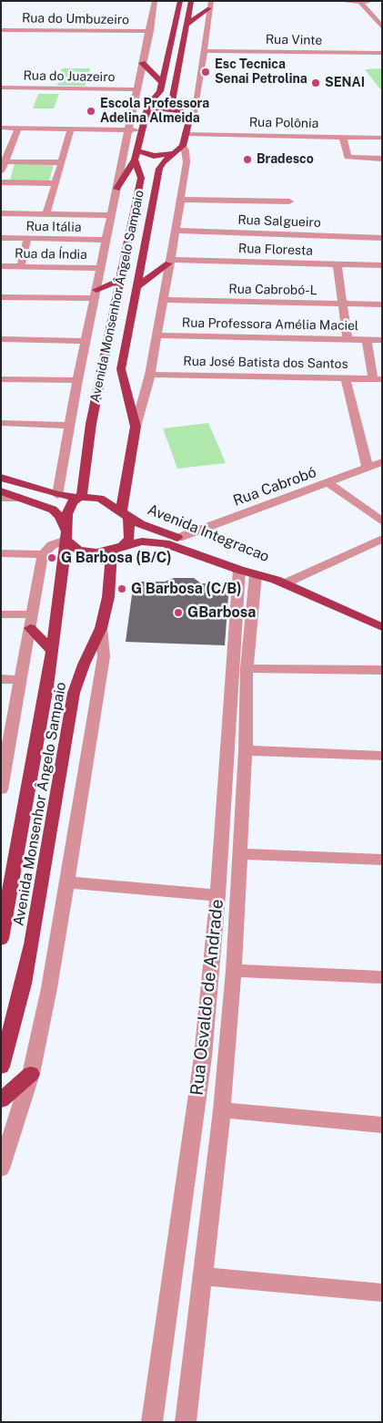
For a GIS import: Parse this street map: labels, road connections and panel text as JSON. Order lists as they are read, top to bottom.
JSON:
{
  "streets": {
    "main road": ["Avenida Monsenhor Ângelo Sampaio", "Avenida Integracao"],
    "street": [
      "Rua do Umbuzeiro",
      "Rua Vinte",
      "Rua do Juazeiro",
      "Rua Polônia",
      "Rua Salgueiro",
      "Rua Itália",
      "Rua Floresta",
      "Rua da Índia",
      "Rua Cabrobó-L",
      "Rua Professora Amélia Maciel",
      "Rua José Batista dos Santos",
      "Rua Cabrobó",
      "Rua Osvaldo de Andrade"
    ]
  },
  "crossings": [
    ["Rua do Umbuzeiro", "Avenida Monsenhor Ângelo Sampaio"],
    ["Rua Vinte", "Avenida Monsenhor Ângelo Sampaio"],
    ["Rua do Juazeiro", "Avenida Monsenhor Ângelo Sampaio"],
    ["Rua Polônia", "Avenida Monsenhor Ângelo Sampaio"],
    ["Rua Salgueiro", "Avenida Monsenhor Ângelo Sampaio"],
    ["Rua Itália", "Avenida Monsenhor Ângelo Sampaio"],
    ["Rua Floresta", "Avenida Monsenhor Ângelo Sampaio"],
    ["Rua da Índia", "Avenida Monsenhor Ângelo Sampaio"],
    ["Rua Cabrobó-L", "Avenida Monsenhor Ângelo Sampaio"],
    ["Avenida Monsenhor Ângelo Sampaio", "Rua Professora Amélia Maciel"],
    ["Avenida Monsenhor Ângelo Sampaio", "Rua José Batista dos Santos"],
    ["Avenida Monsenhor Ângelo Sampaio", "Avenida Integracao"],
    ["Rua Cabrobó", "Avenida Integracao"]
  ],
  "places": [
    "Esc Tecnica Senai Petrolina",
    "SENAI",
    "Escola Professora Adelina Almeida",
    "Bradesco",
    "G Barbosa (B/C)",
    "G Barbosa (C/B)",
    "GBarbosa"
  ]
}
